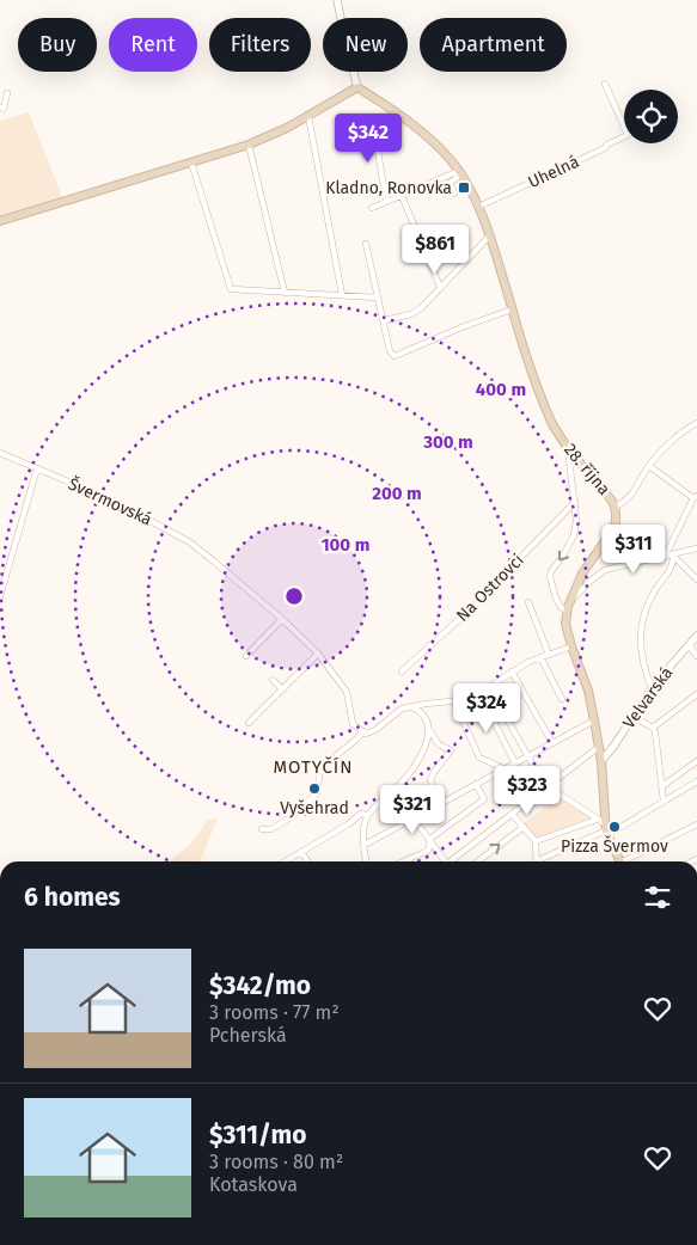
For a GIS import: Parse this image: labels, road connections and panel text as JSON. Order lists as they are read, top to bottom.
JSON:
{
  "streets": {
    "main road": ["28. října"],
    "street": [
      "Uhelná",
      "Švermovská",
      "Na Ostrovci",
      "Velvarská"
    ]
  },
  "crossings": [
    ["Uhelná", "28. října"],
    ["28. října", "Na Ostrovci"],
    ["28. října", "Velvarská"]
  ],
  "districts": ["MOTYČÍN"],
  "places": {
    "transit": ["Kladno, Ronovka"],
    "other": ["Vyšehrad", "Pizza Švermov"]
  },
  "page": {
    "chip": [
      "Buy",
      "Rent",
      "Filters",
      "New",
      "Apartment"
    ],
    "price": [
      "$342",
      "$861",
      "$311",
      "$324",
      "$323",
      "$321"
    ],
    "heading": "6 homes",
    "list": [
      {
        "name": "$342/mo",
        "note": "3 rooms · 77 m² · Pcherská"
      },
      {
        "name": "$311/mo",
        "note": "3 rooms · 80 m² · Kotaskova"
      }
    ]
  },
  "rings": [
    "400 m",
    "300 m",
    "200 m",
    "100 m"
  ]
}
